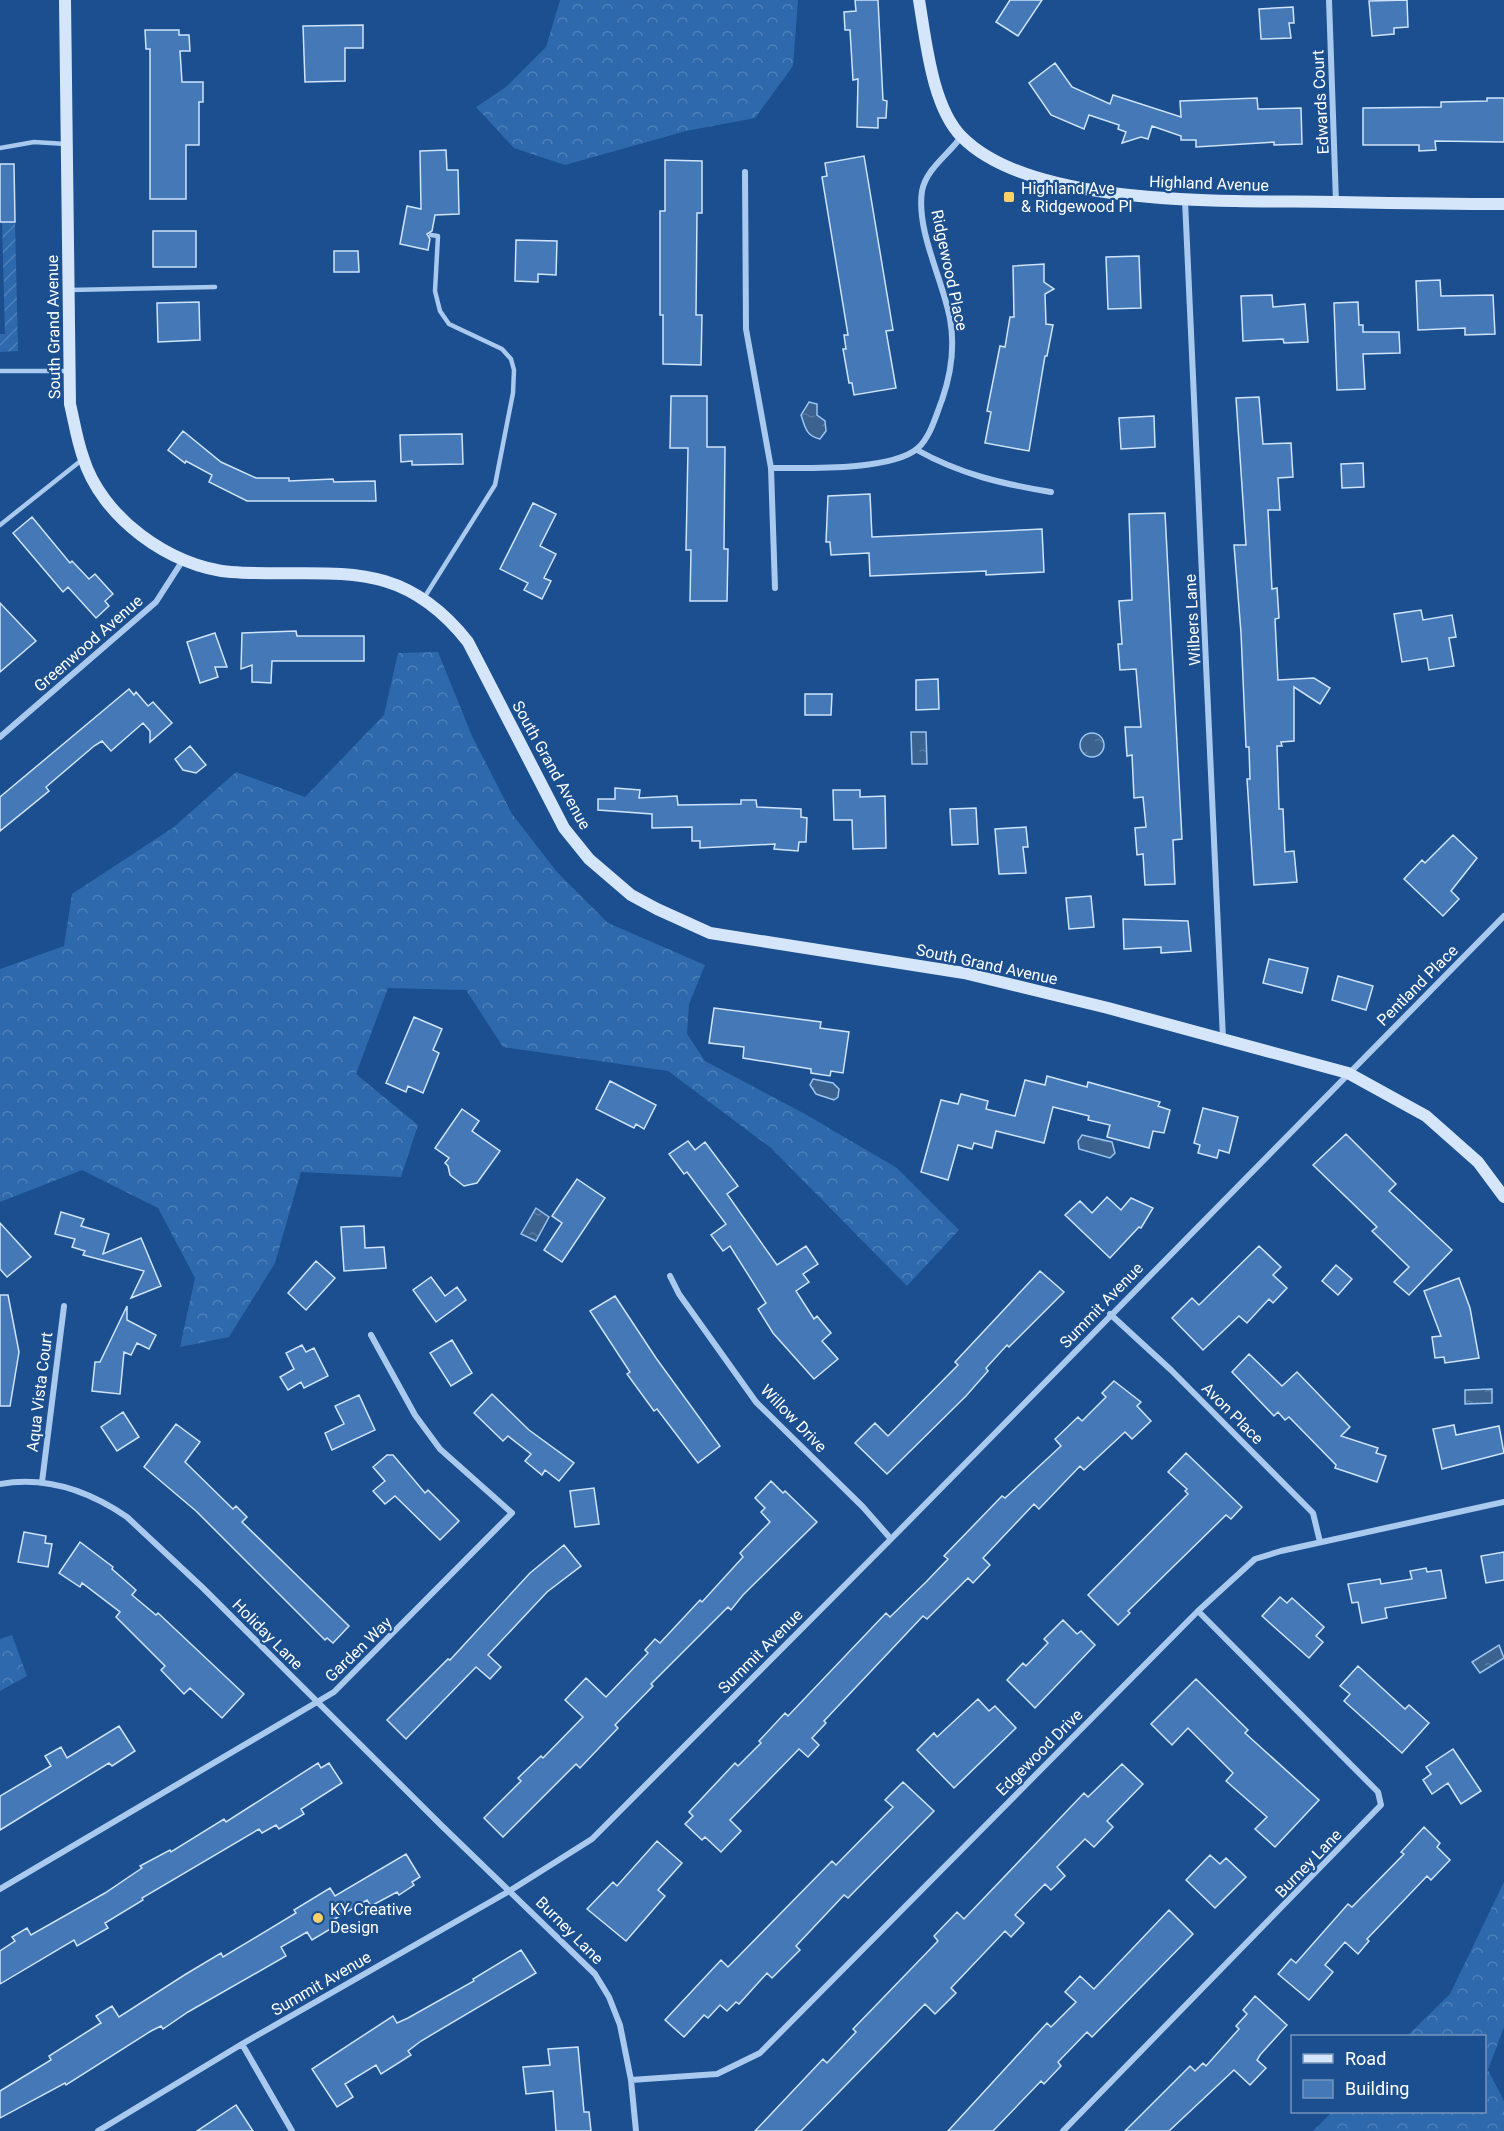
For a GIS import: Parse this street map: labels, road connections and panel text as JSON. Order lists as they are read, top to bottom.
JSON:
{
  "streets": {
    "main road": ["Highland Avenue", "South Grand Avenue"],
    "street": [
      "Edwards Court",
      "Ridgewood Place",
      "Wilbers Lane",
      "Greenwood Avenue",
      "Pentland Place",
      "Summit Avenue",
      "Aqua Vista Court",
      "Avon Place",
      "Willow Drive",
      "Holiday Lane",
      "Garden Way",
      "Edgewood Drive",
      "Burney Lane"
    ]
  },
  "crossings": [
    ["Edwards Court", "Highland Avenue"],
    ["Highland Avenue", "Ridgewood Place"],
    ["Highland Avenue", "Wilbers Lane"],
    ["South Grand Avenue", "Wilbers Lane"],
    ["South Grand Avenue", "Greenwood Avenue"],
    ["South Grand Avenue", "Pentland Place"],
    ["South Grand Avenue", "Summit Avenue"],
    ["Pentland Place", "Summit Avenue"],
    ["Summit Avenue", "Avon Place"],
    ["Summit Avenue", "Willow Drive"],
    ["Summit Avenue", "Holiday Lane"],
    ["Summit Avenue", "Burney Lane"],
    ["Aqua Vista Court", "Holiday Lane"],
    ["Avon Place", "Edgewood Drive"],
    ["Holiday Lane", "Garden Way"],
    ["Holiday Lane", "Burney Lane"],
    ["Edgewood Drive", "Burney Lane"]
  ],
  "places": {
    "transit": ["Highland Ave & Ridgewood Pl"],
    "other": ["KY Creative Design"]
  },
  "legend": ["Road", "Building"]
}
